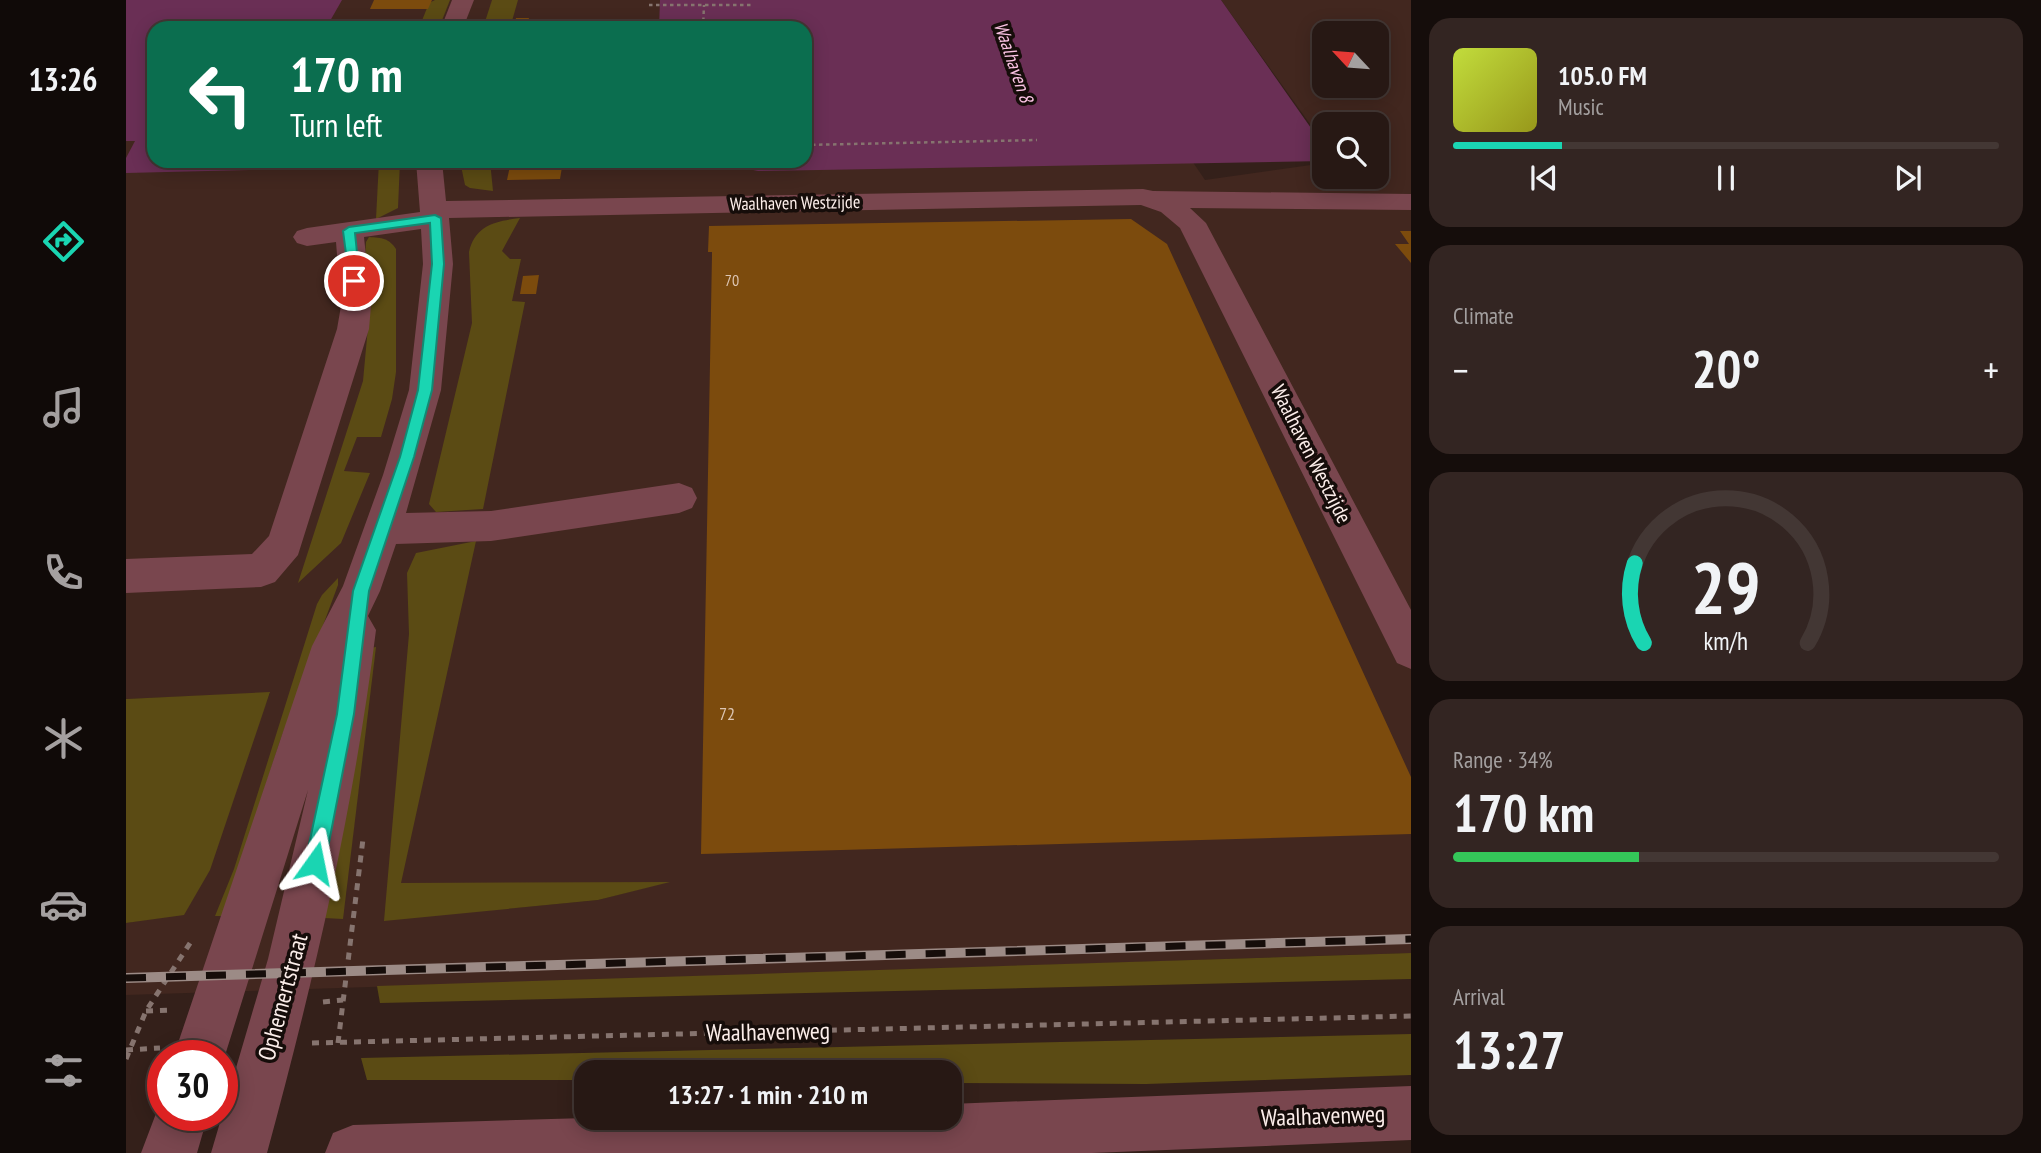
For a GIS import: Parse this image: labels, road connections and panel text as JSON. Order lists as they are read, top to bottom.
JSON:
{
  "streets": {
    "street": ["Waalhaven Westzijde", "Ophemertstraat", "Waalhavenweg"]
  },
  "crossings": [
    ["Waalhaven Westzijde", "Ophemertstraat"],
    ["Ophemertstraat", "Waalhavenweg"]
  ],
  "water": ["Waalhaven 8"],
  "house_numbers": ["70", "72"],
  "north": "top left",
  "page": {
    "tabs": "13:26",
    "turn": ["170 m", "Turn left"],
    "song": ["105.0 FM", "Music"],
    "tile": [
      "Climate",
      ["Range · 34%", "170 km"],
      ["Arrival", "13:27"]
    ],
    "heat": ["−", "20°", "+"],
    "limit": "30",
    "trip": "13:27 · 1 min · 210 m",
    "gauge": ["29", "km/h"]
  }
}
